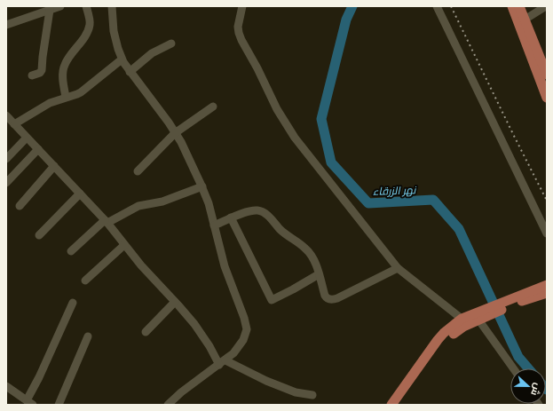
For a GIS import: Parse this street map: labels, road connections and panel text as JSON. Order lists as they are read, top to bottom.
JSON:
{
  "water": ["نهر الزرقاء"],
  "north": "right"
}
